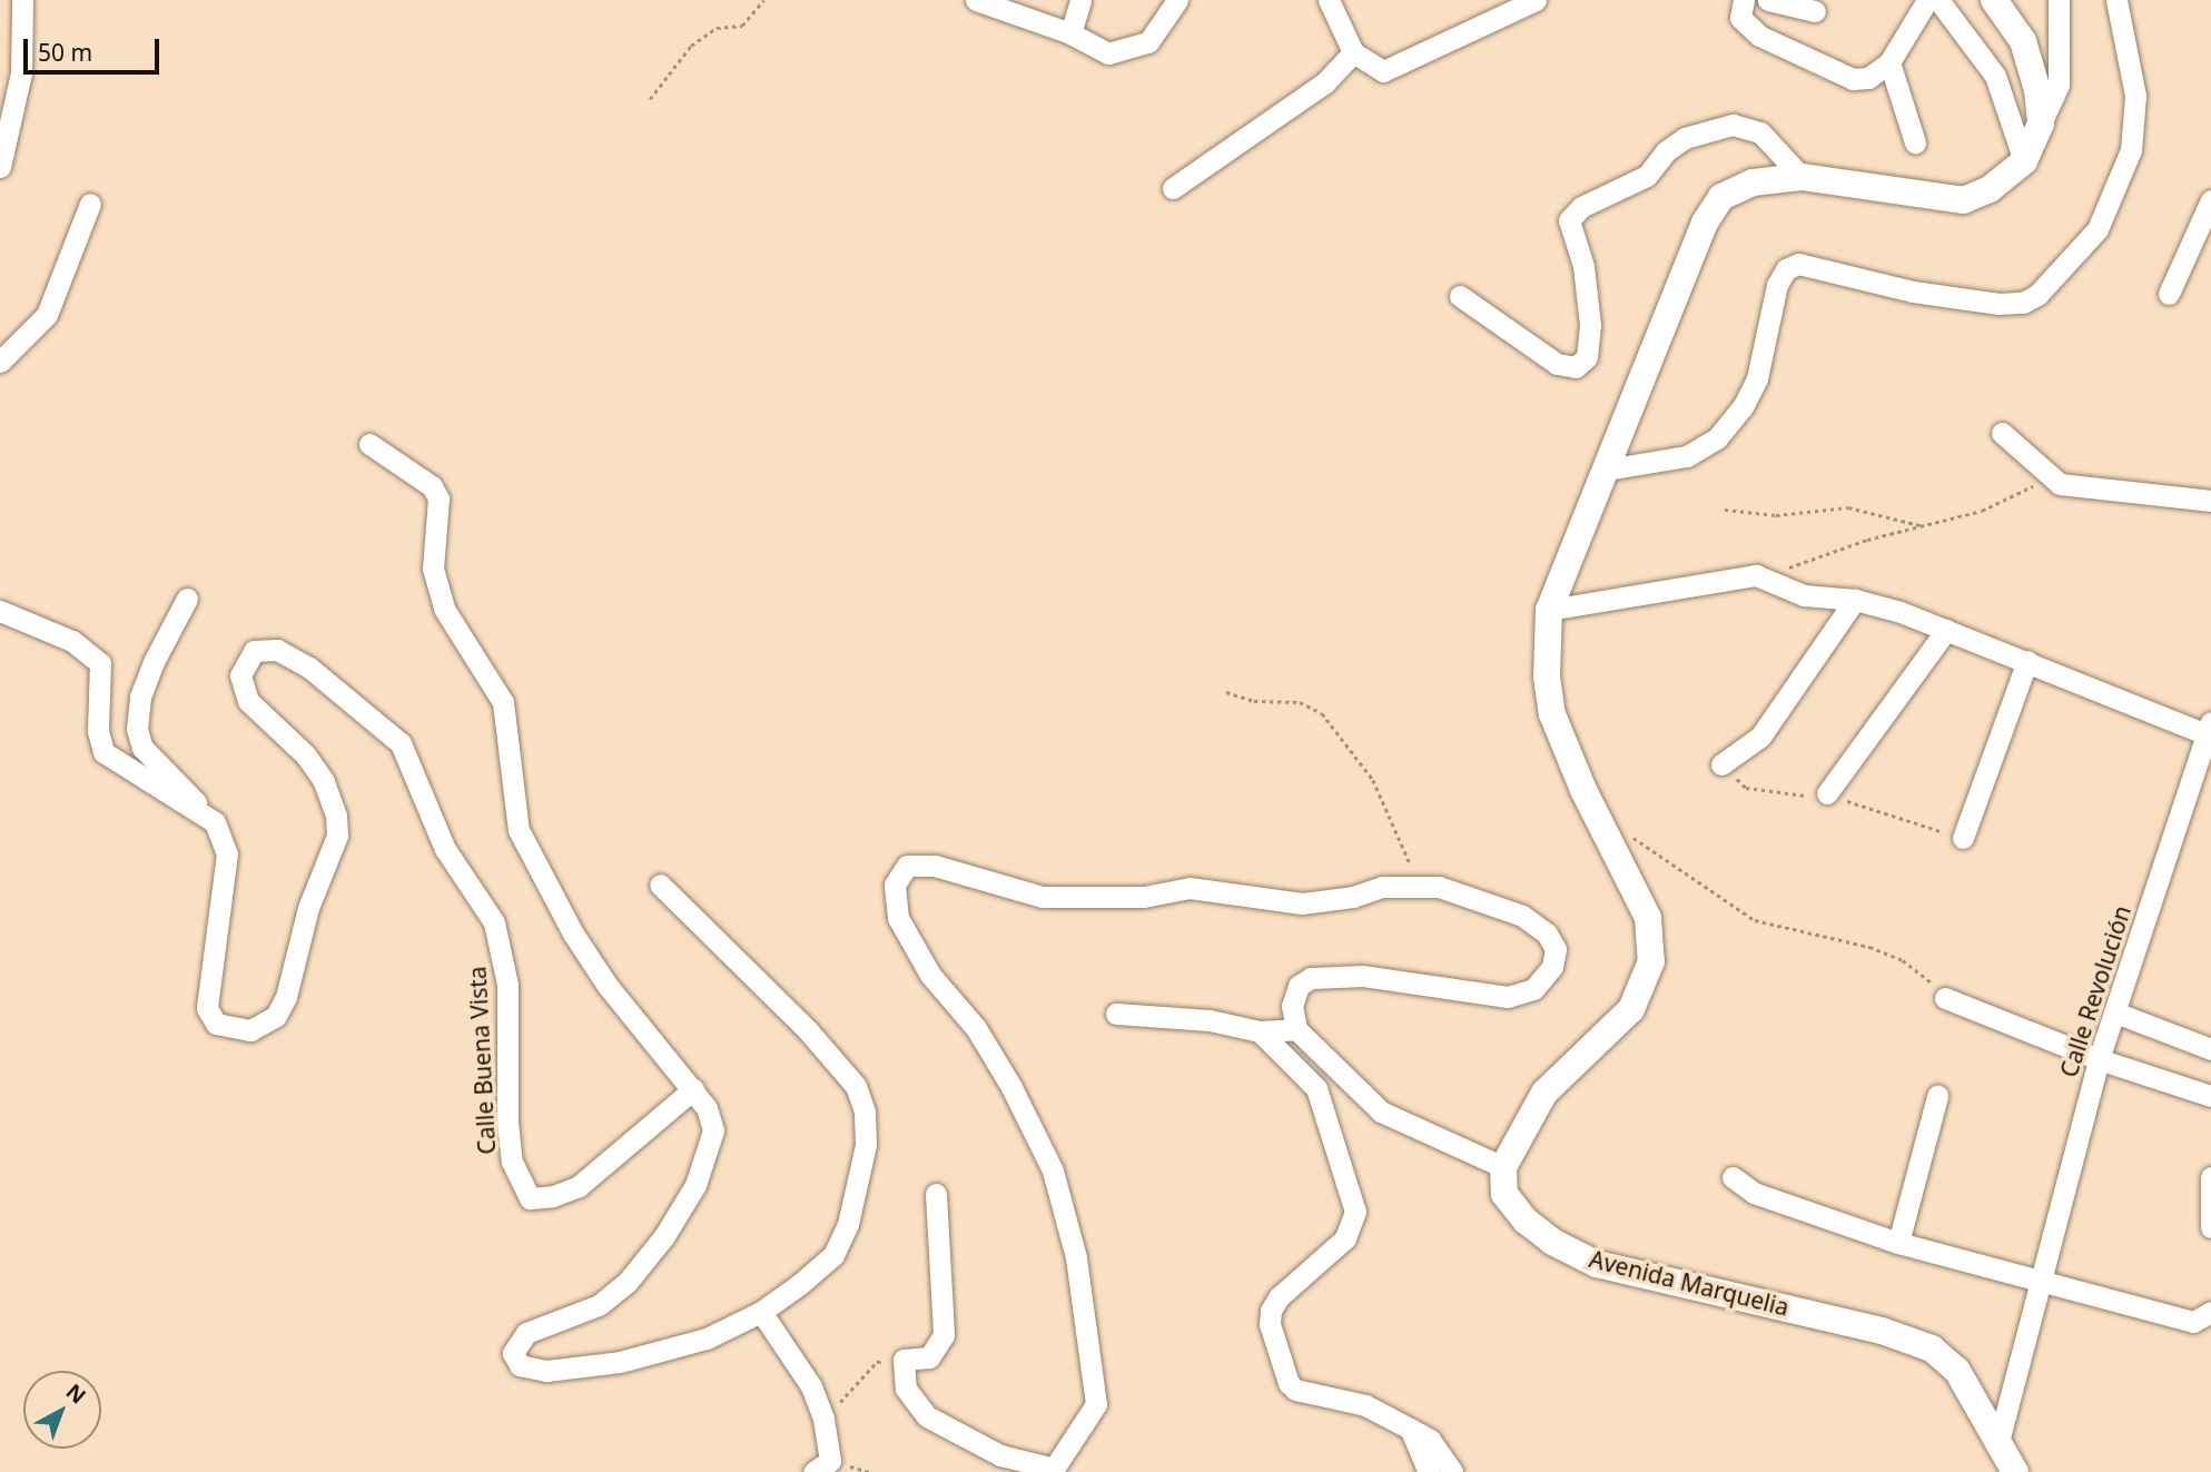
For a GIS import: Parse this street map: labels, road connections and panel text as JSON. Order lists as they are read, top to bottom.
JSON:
{
  "streets": {
    "main road": ["Avenida Marquelia"],
    "street": ["Calle Revolución", "Calle Buena Vista"]
  },
  "crossings": [
    ["Calle Revolución", "Avenida Marquelia"]
  ],
  "scale_bar": "50 m",
  "north": "top right"
}
